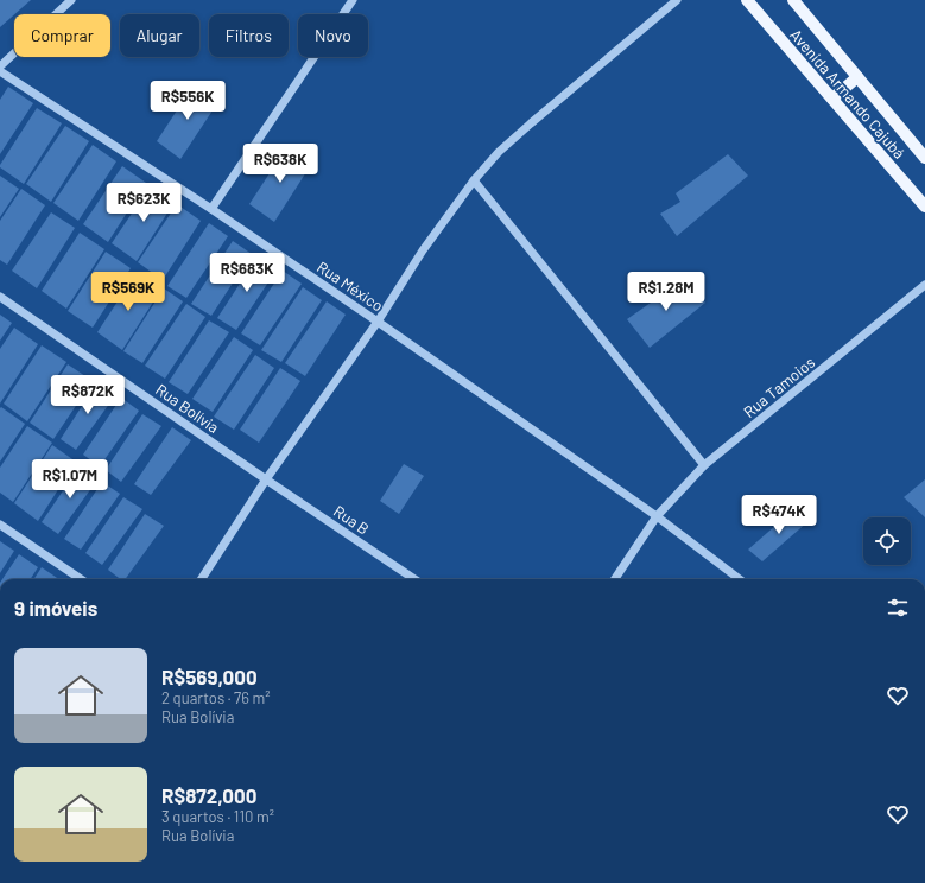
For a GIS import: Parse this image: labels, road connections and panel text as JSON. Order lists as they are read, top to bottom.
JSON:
{
  "streets": {
    "main road": ["Avenida Armando Cajubá"],
    "street": [
      "Rua México",
      "Rua Tamoios",
      "Rua Bolívia",
      "Rua B"
    ]
  },
  "crossings": [
    ["Rua México", "Rua Tamoios"],
    ["Rua Bolívia", "Rua B"]
  ],
  "page": {
    "chip": [
      "Comprar",
      "Alugar",
      "Filtros",
      "Novo"
    ],
    "price": [
      "R$556K",
      "R$638K",
      "R$623K",
      "R$683K",
      "R$569K",
      "R$1.28M",
      "R$872K",
      "R$1.07M",
      "R$474K"
    ],
    "heading": "9 imóveis",
    "list": [
      {
        "name": "R$569,000",
        "note": "2 quartos · 76 m² · Rua Bolívia"
      },
      {
        "name": "R$872,000",
        "note": "3 quartos · 110 m² · Rua Bolívia"
      }
    ]
  }
}
